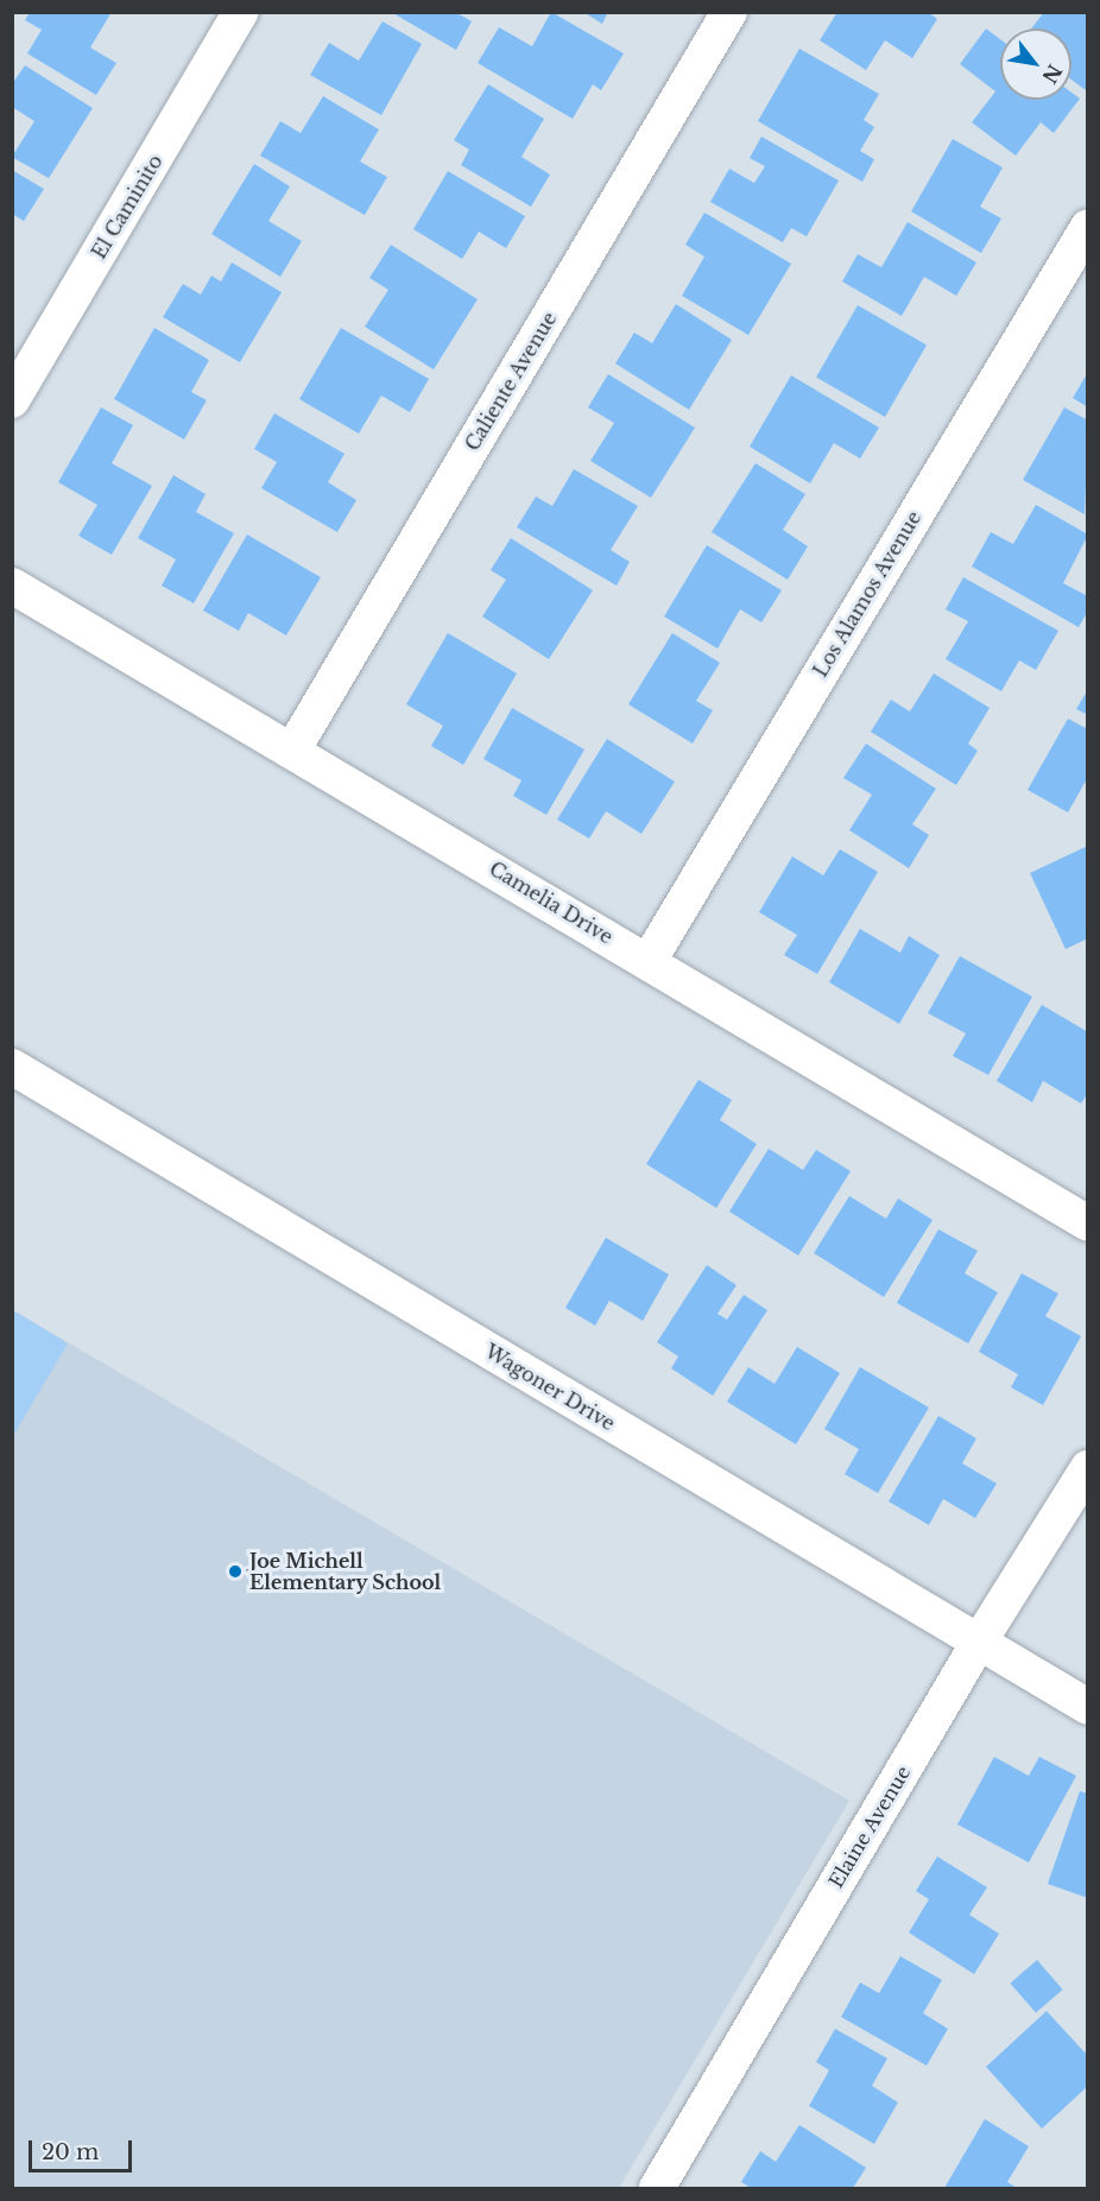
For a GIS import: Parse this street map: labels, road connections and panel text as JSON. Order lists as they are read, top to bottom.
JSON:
{
  "streets": {
    "street": [
      "El Caminito",
      "Caliente Avenue",
      "Los Alamos Avenue",
      "Camelia Drive",
      "Wagoner Drive",
      "Elaine Avenue"
    ]
  },
  "crossings": [
    ["Caliente Avenue", "Camelia Drive"],
    ["Los Alamos Avenue", "Camelia Drive"],
    ["Wagoner Drive", "Elaine Avenue"]
  ],
  "places": ["Joe Michell Elementary School"],
  "scale_bar": "20 m",
  "north": "bottom right"
}
